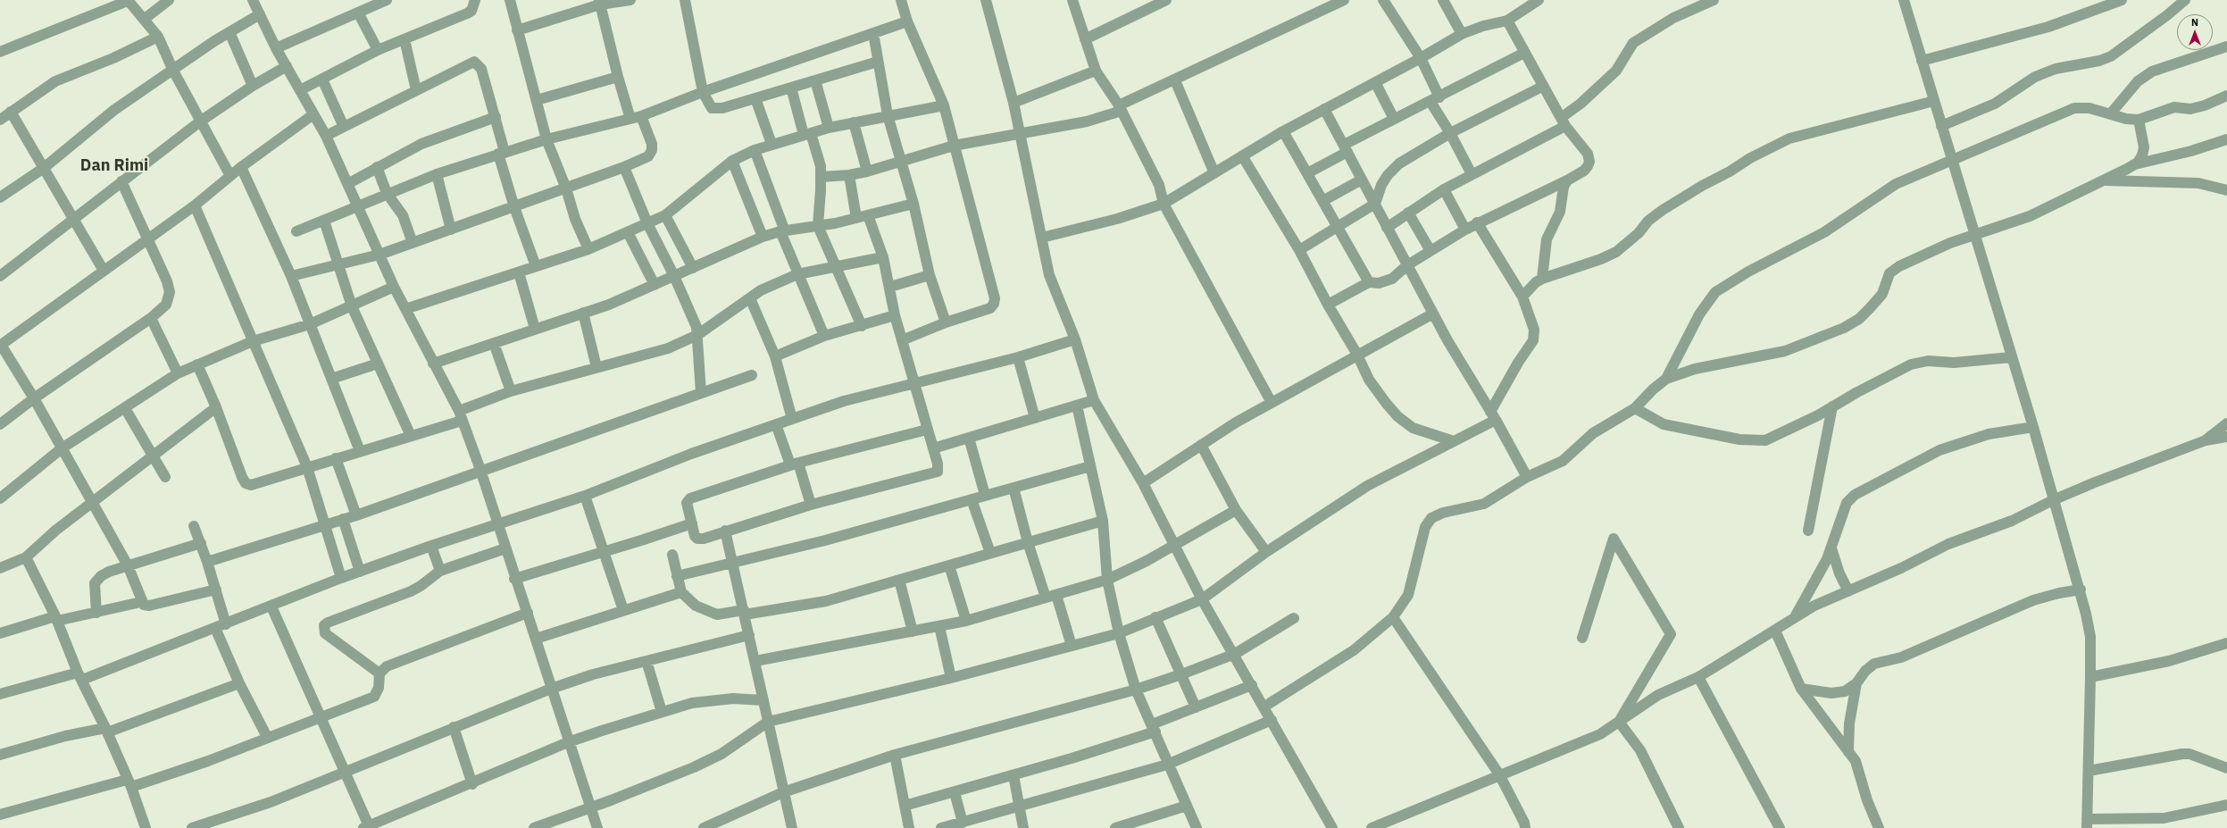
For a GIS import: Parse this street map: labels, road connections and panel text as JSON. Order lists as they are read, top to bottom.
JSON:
{
  "districts": ["Dan Rimi"],
  "north": "top"
}
